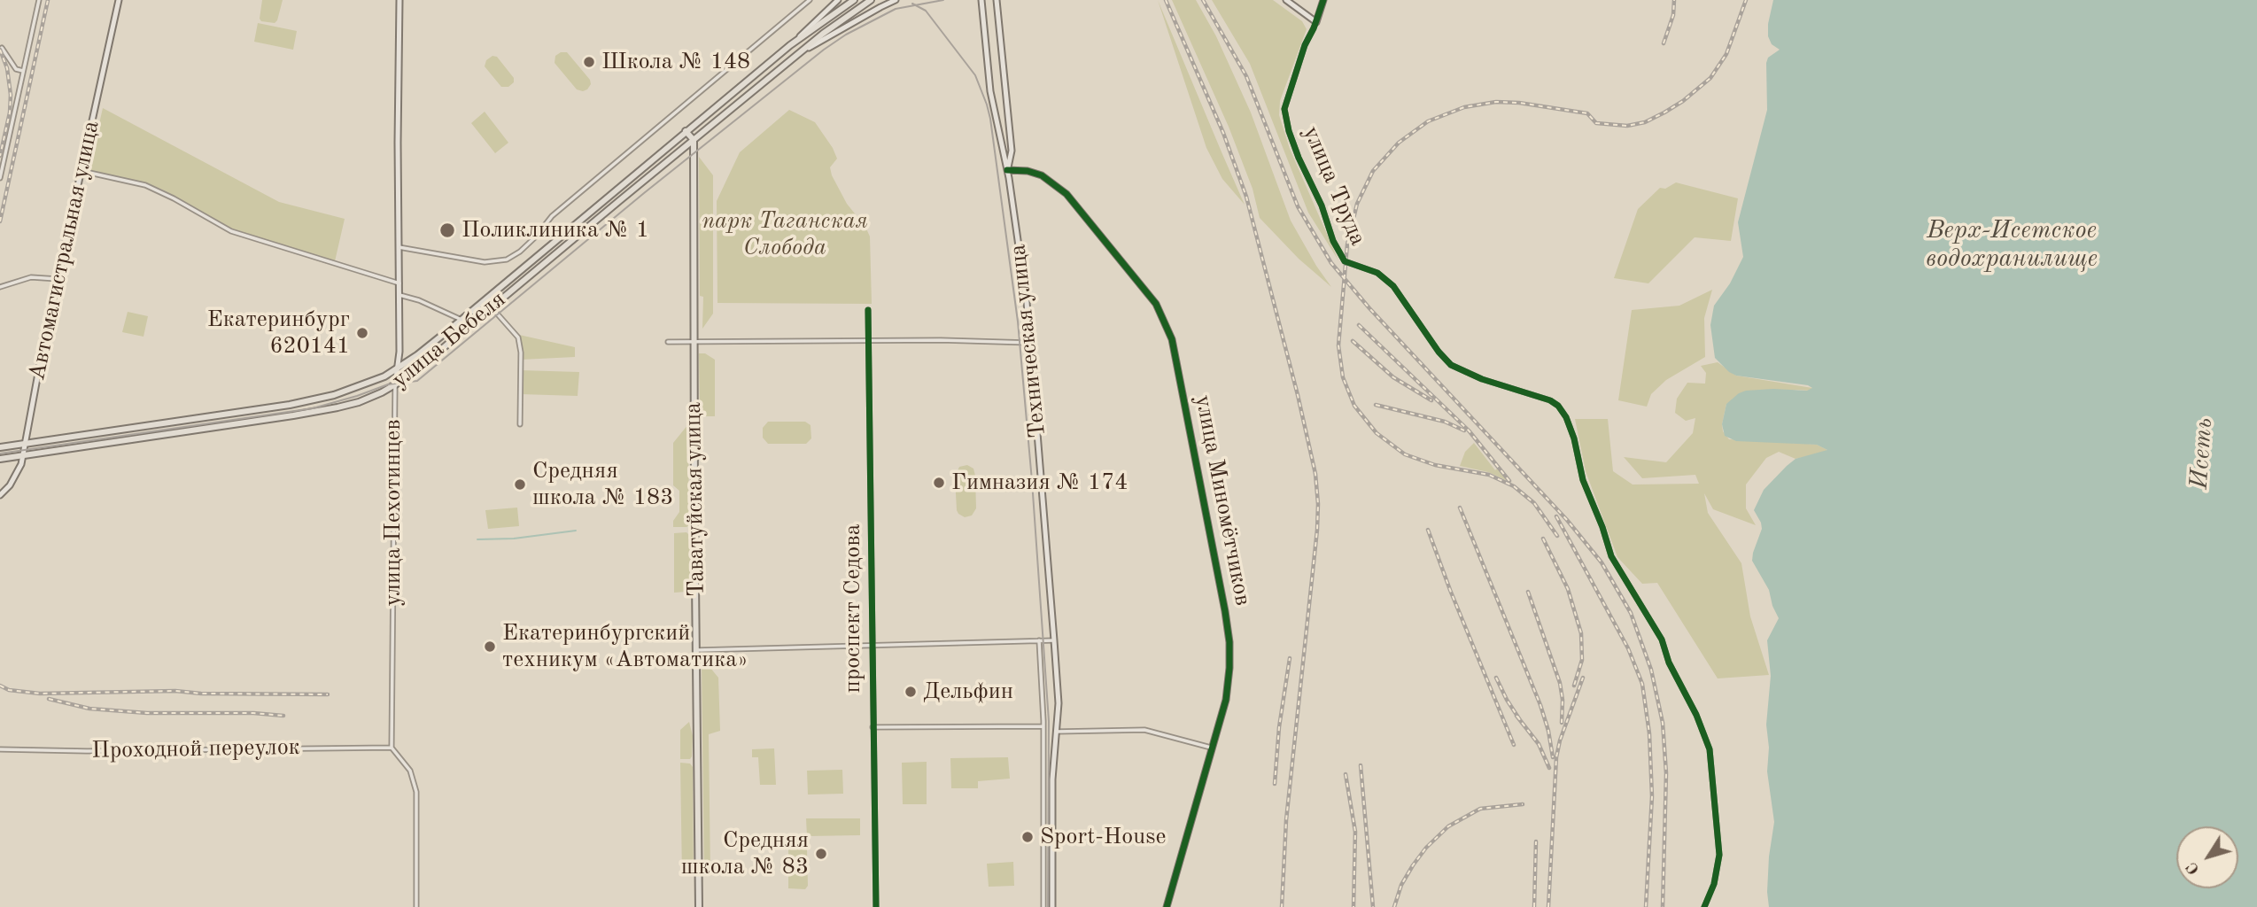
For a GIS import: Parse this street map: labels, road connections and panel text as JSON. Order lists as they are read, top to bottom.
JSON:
{
  "streets": {
    "main road": [
      "Автомагистральная улица",
      "улица Бебеля",
      "Техническая улица",
      "Таватуйская улица",
      "улица Миномётчиков",
      "улица Пехотинцев"
    ],
    "street": ["улица Труда", "проспект Седова", "Проходной переулок"]
  },
  "crossings": [
    ["Автомагистральная улица", "улица Бебеля"],
    ["улица Бебеля", "Таватуйская улица"],
    ["улица Бебеля", "улица Пехотинцев"],
    ["Техническая улица", "улица Миномётчиков"],
    ["улица Пехотинцев", "Проходной переулок"]
  ],
  "water": ["Верх-Исетское водохранилище", "Исеть"],
  "parks": ["парк Таганская Слобода"],
  "places": [
    "Школа № 148",
    "Поликлиника № 1",
    "Екатеринбург 620141",
    "Гимназия № 174",
    "Средняя школа № 183",
    "Екатеринбургский техникум «Автоматика»",
    "Дельфин",
    "Sport-House",
    "Средняя школа № 83"
  ],
  "north": "bottom left"
}
